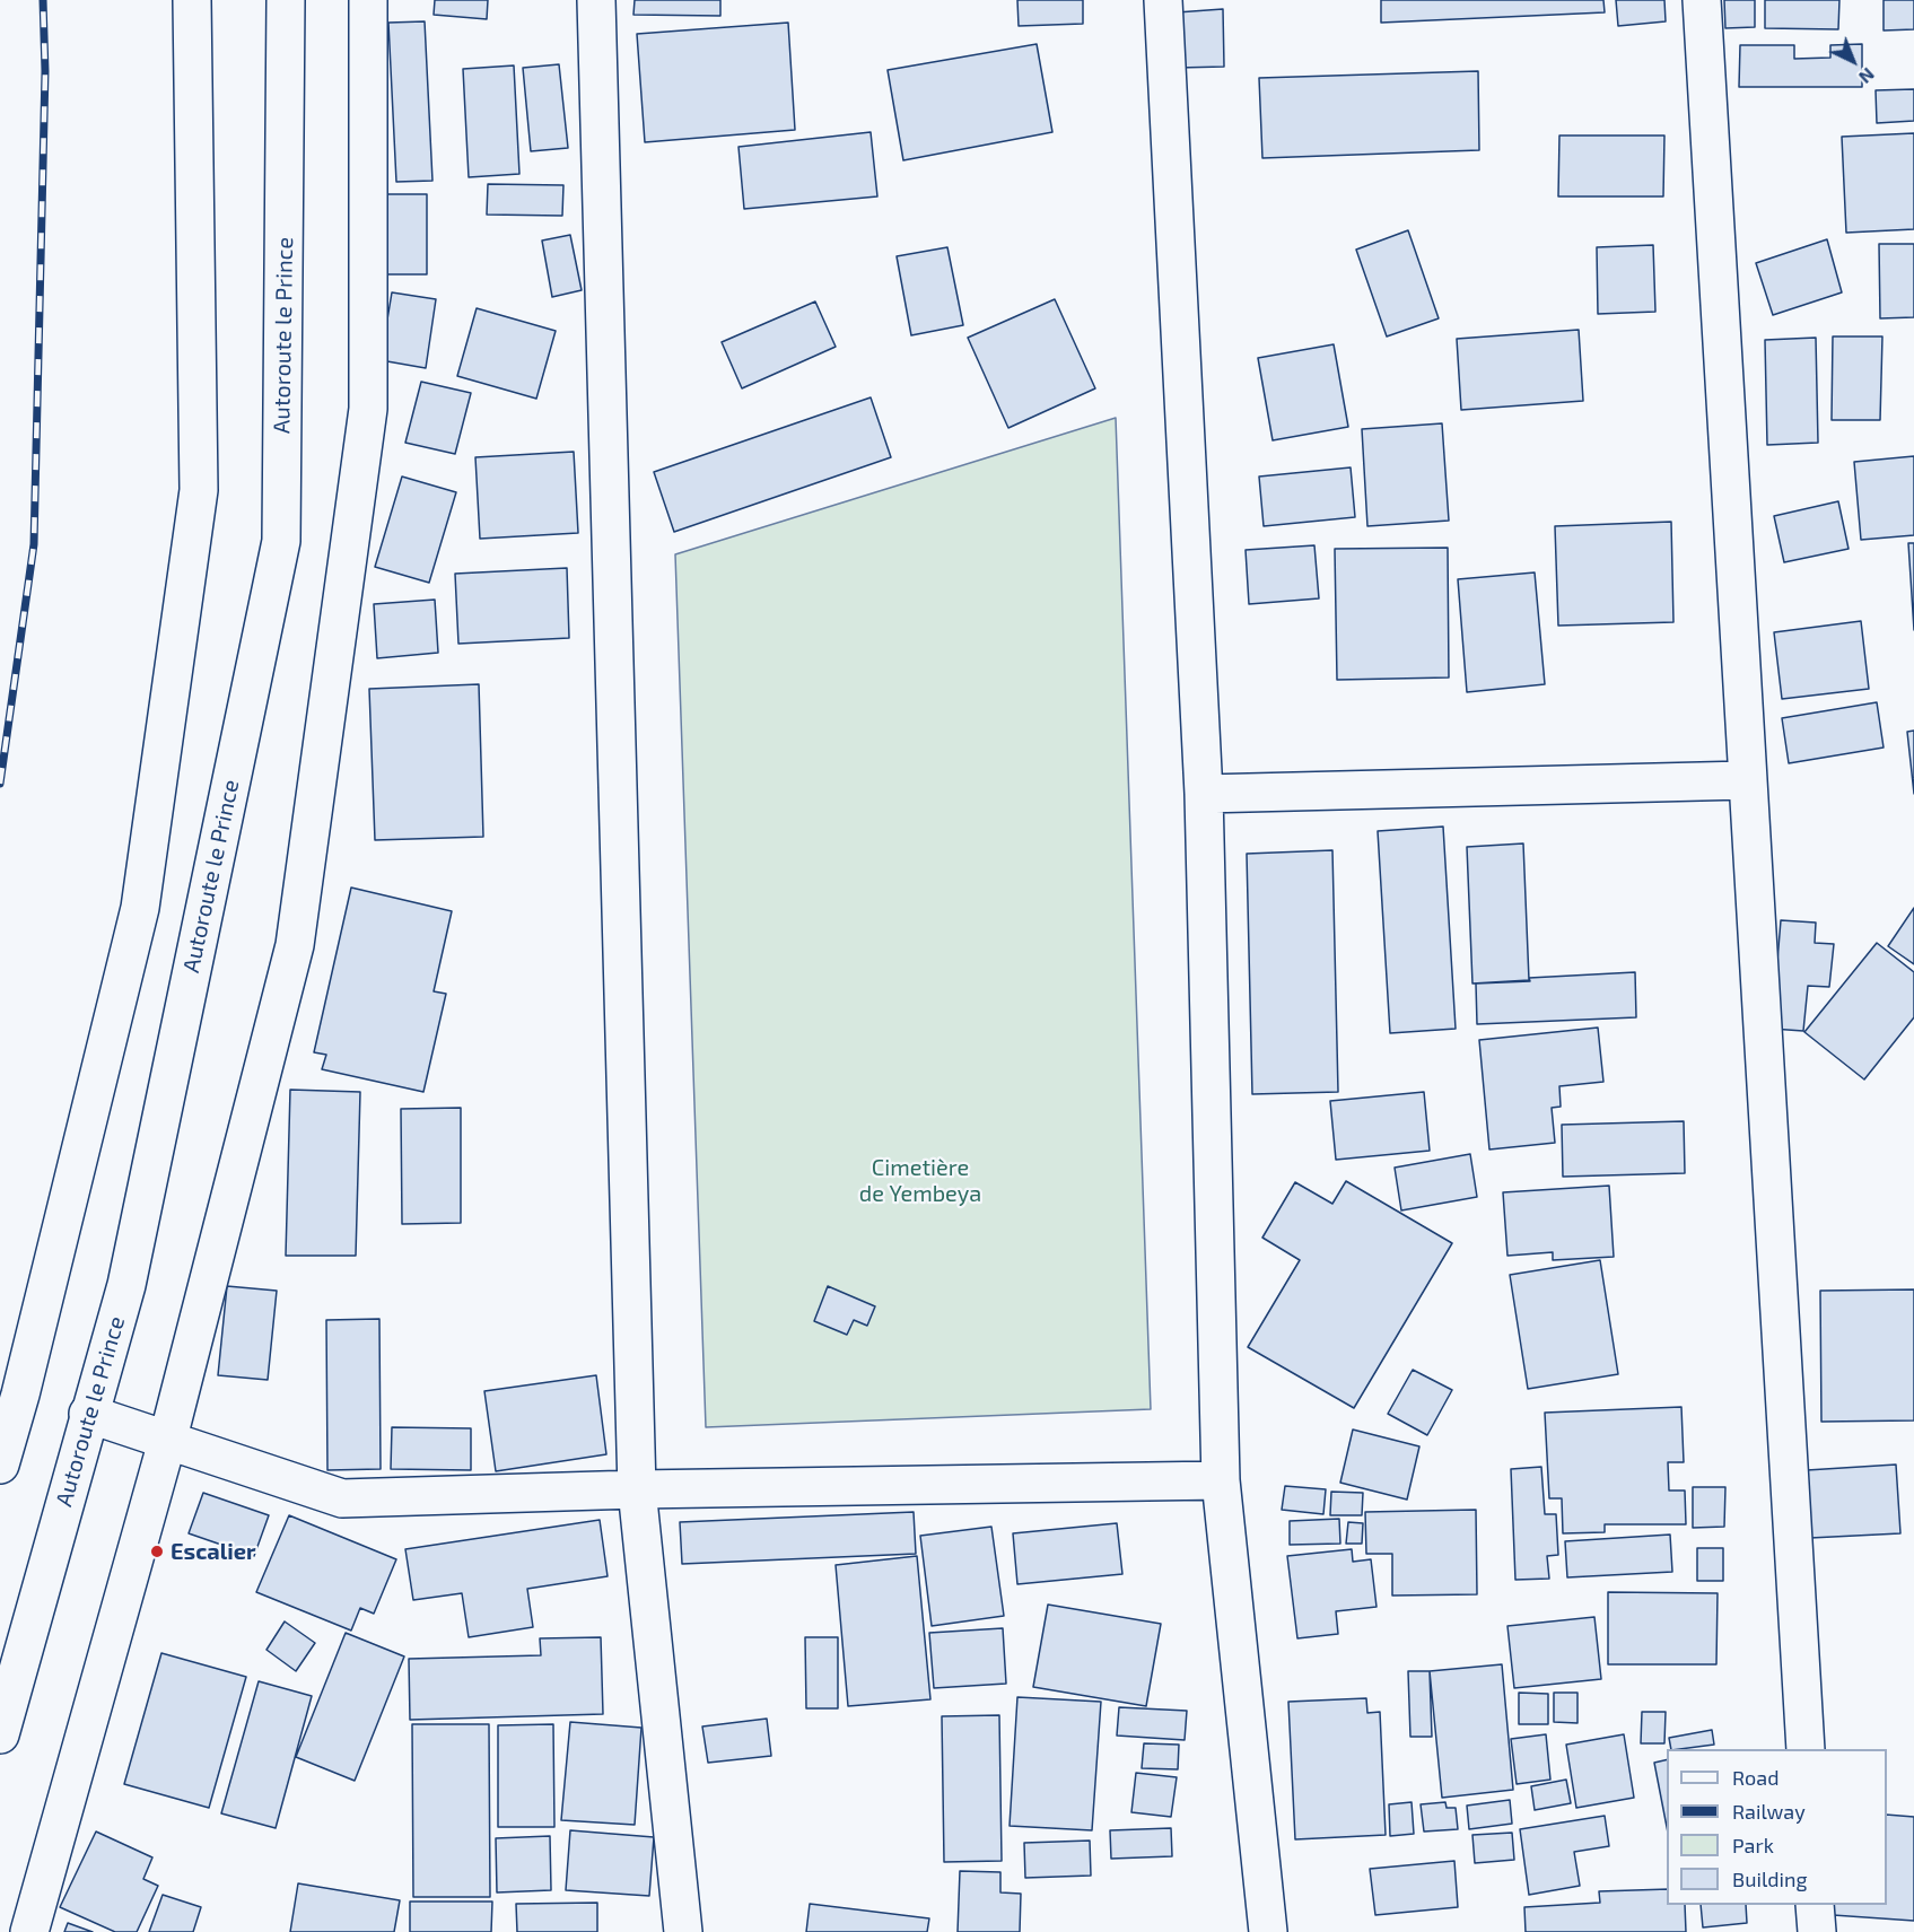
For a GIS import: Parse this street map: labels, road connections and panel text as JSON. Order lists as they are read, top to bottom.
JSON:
{
  "streets": {
    "street": ["Autoroute le Prince"]
  },
  "parks": ["Cimetière de Yembeya"],
  "places": ["Escalier"],
  "legend": [
    "Road",
    "Railway",
    "Park",
    "Building"
  ],
  "north": "bottom right"
}
